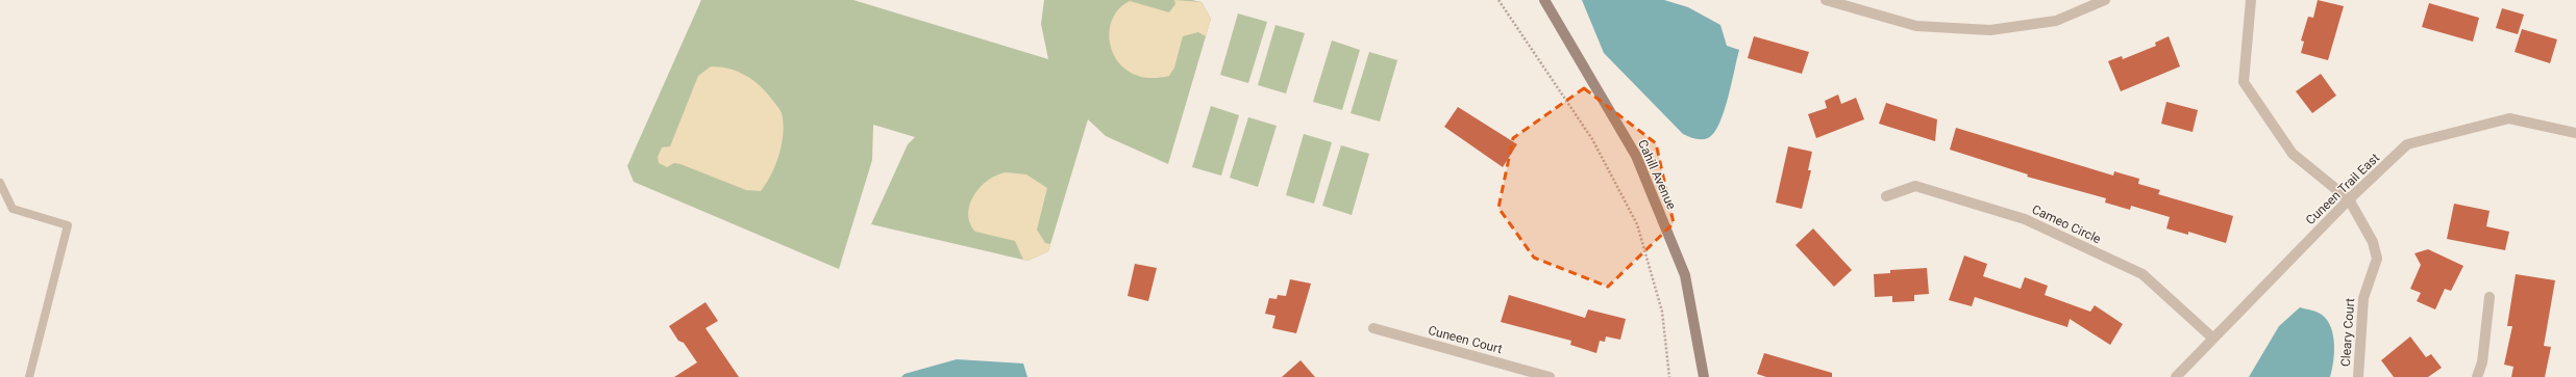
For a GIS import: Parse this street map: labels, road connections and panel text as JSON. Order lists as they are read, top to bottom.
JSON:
{
  "streets": {
    "street": [
      "Cahill Avenue",
      "Cuneen Trail East",
      "Cameo Circle",
      "Cleary Court",
      "Cuneen Court"
    ]
  },
  "crossings": [
    ["Cuneen Trail East", "Cameo Circle"],
    ["Cuneen Trail East", "Cleary Court"]
  ]
}
